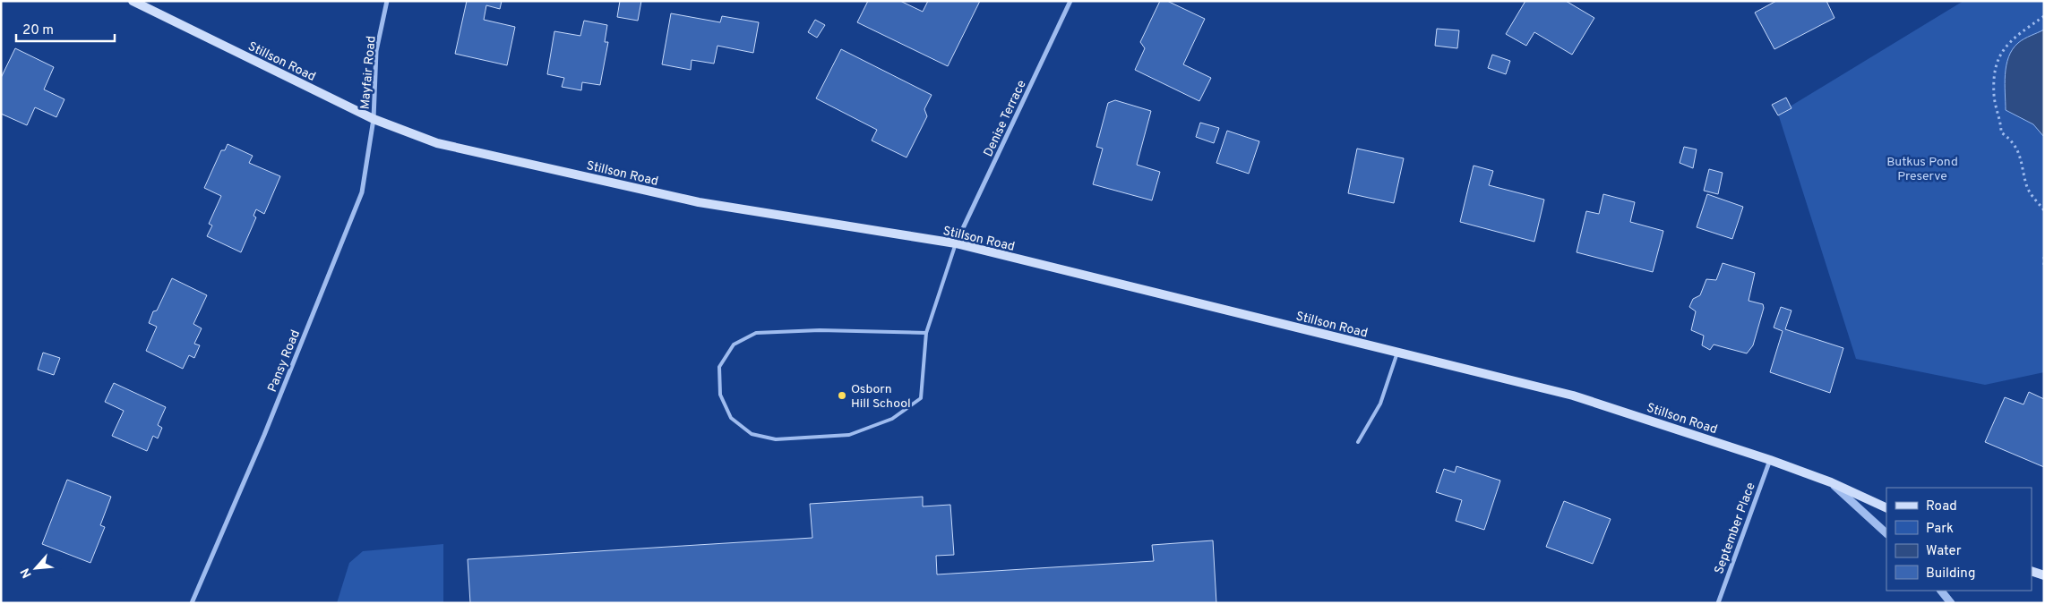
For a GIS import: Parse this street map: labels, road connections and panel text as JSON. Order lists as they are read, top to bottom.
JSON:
{
  "streets": {
    "main road": ["Stillson Road"],
    "street": [
      "Mayfair Road",
      "Denise Terrace",
      "Pansy Road",
      "September Place"
    ]
  },
  "crossings": [
    ["Stillson Road", "Mayfair Road"],
    ["Stillson Road", "Denise Terrace"],
    ["Stillson Road", "Pansy Road"],
    ["Stillson Road", "September Place"],
    ["Mayfair Road", "Pansy Road"]
  ],
  "parks": ["Butkus Pond Preserve"],
  "places": ["Osborn Hill School"],
  "legend": [
    "Road",
    "Park",
    "Water",
    "Building"
  ],
  "scale_bar": "20 m",
  "north": "bottom left"
}
